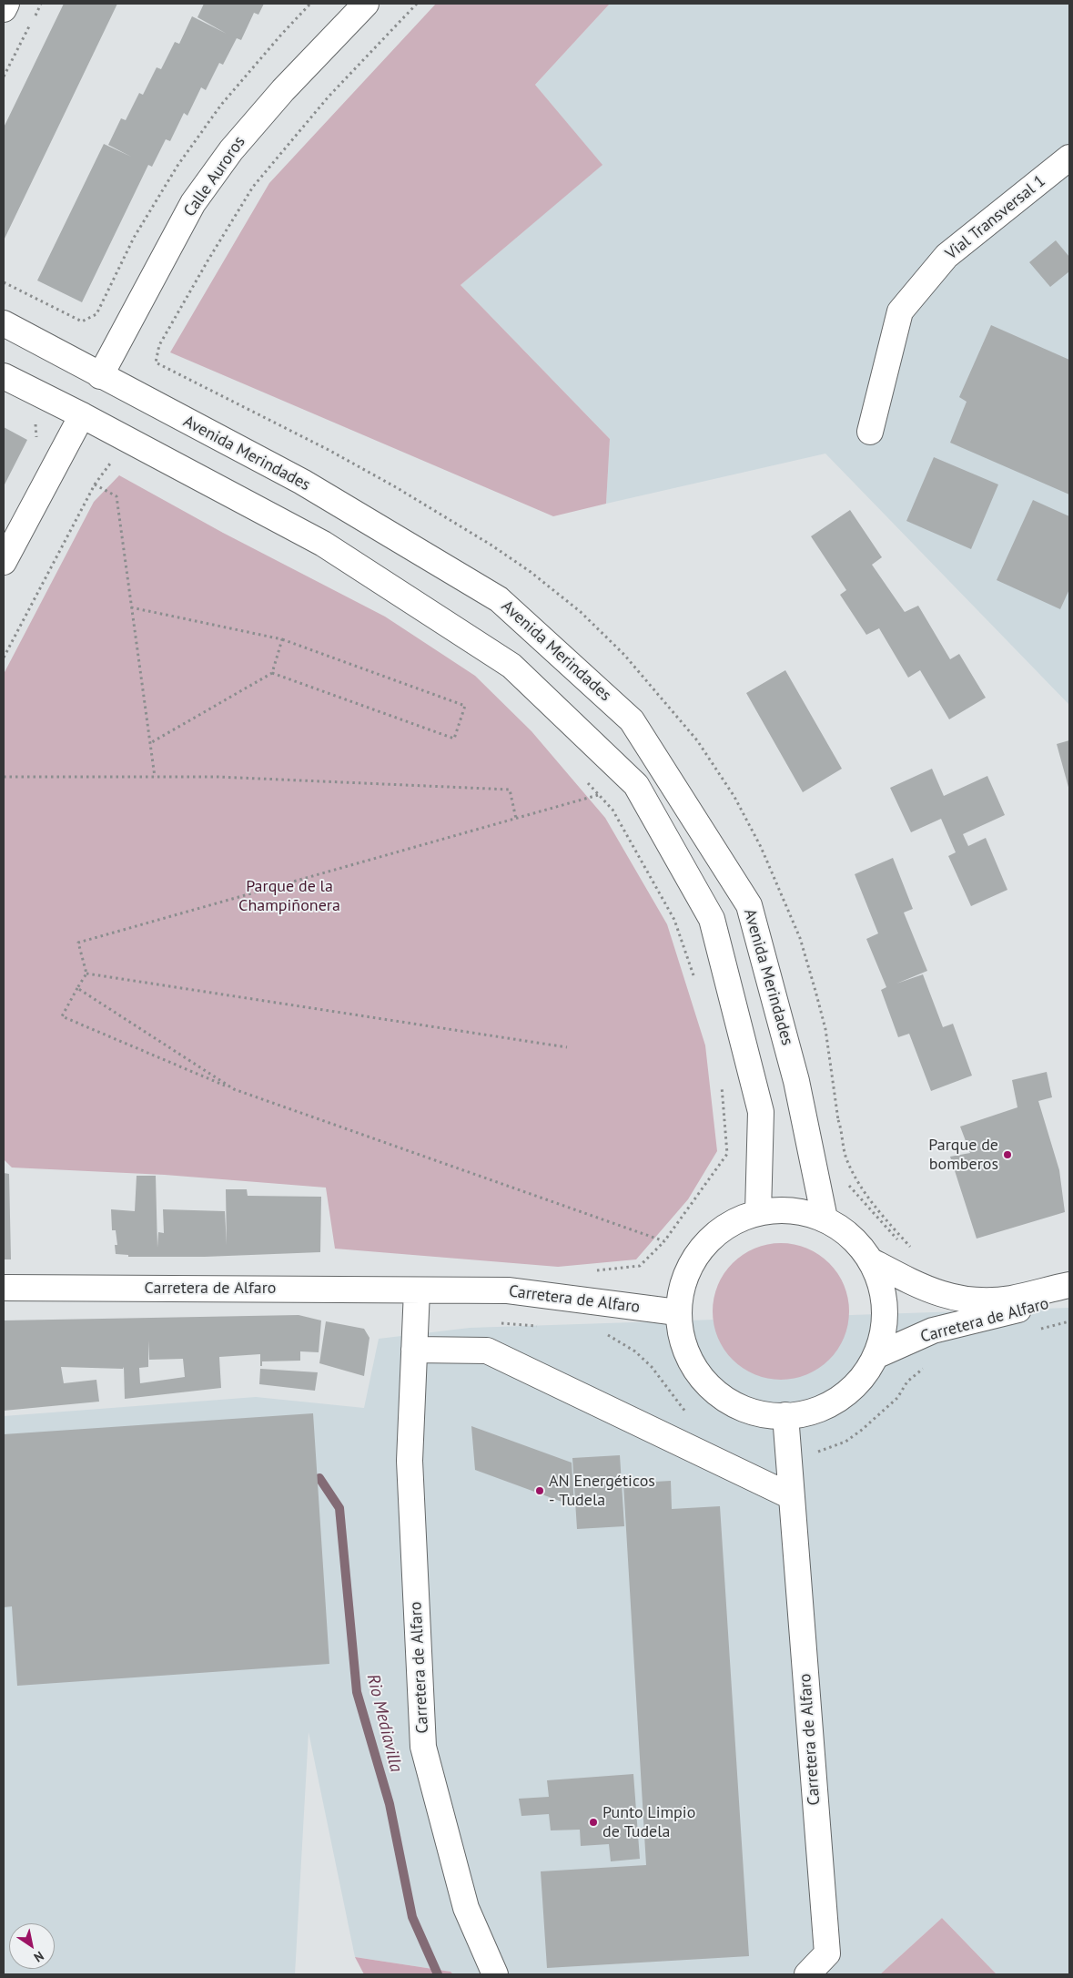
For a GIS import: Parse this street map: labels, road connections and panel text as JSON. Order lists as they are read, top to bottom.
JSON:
{
  "streets": {
    "main road": [
      "Calle Auroros",
      "Vial Transversal 1",
      "Avenida Merindades",
      "Carretera de Alfaro"
    ]
  },
  "crossings": [
    ["Calle Auroros", "Avenida Merindades"]
  ],
  "water": ["Rio Mediavilla"],
  "parks": ["Parque de la Champiñonera"],
  "places": ["Parque de bomberos", "AN Energéticos - Tudela", "Punto Limpio de Tudela"],
  "north": "bottom right"
}
